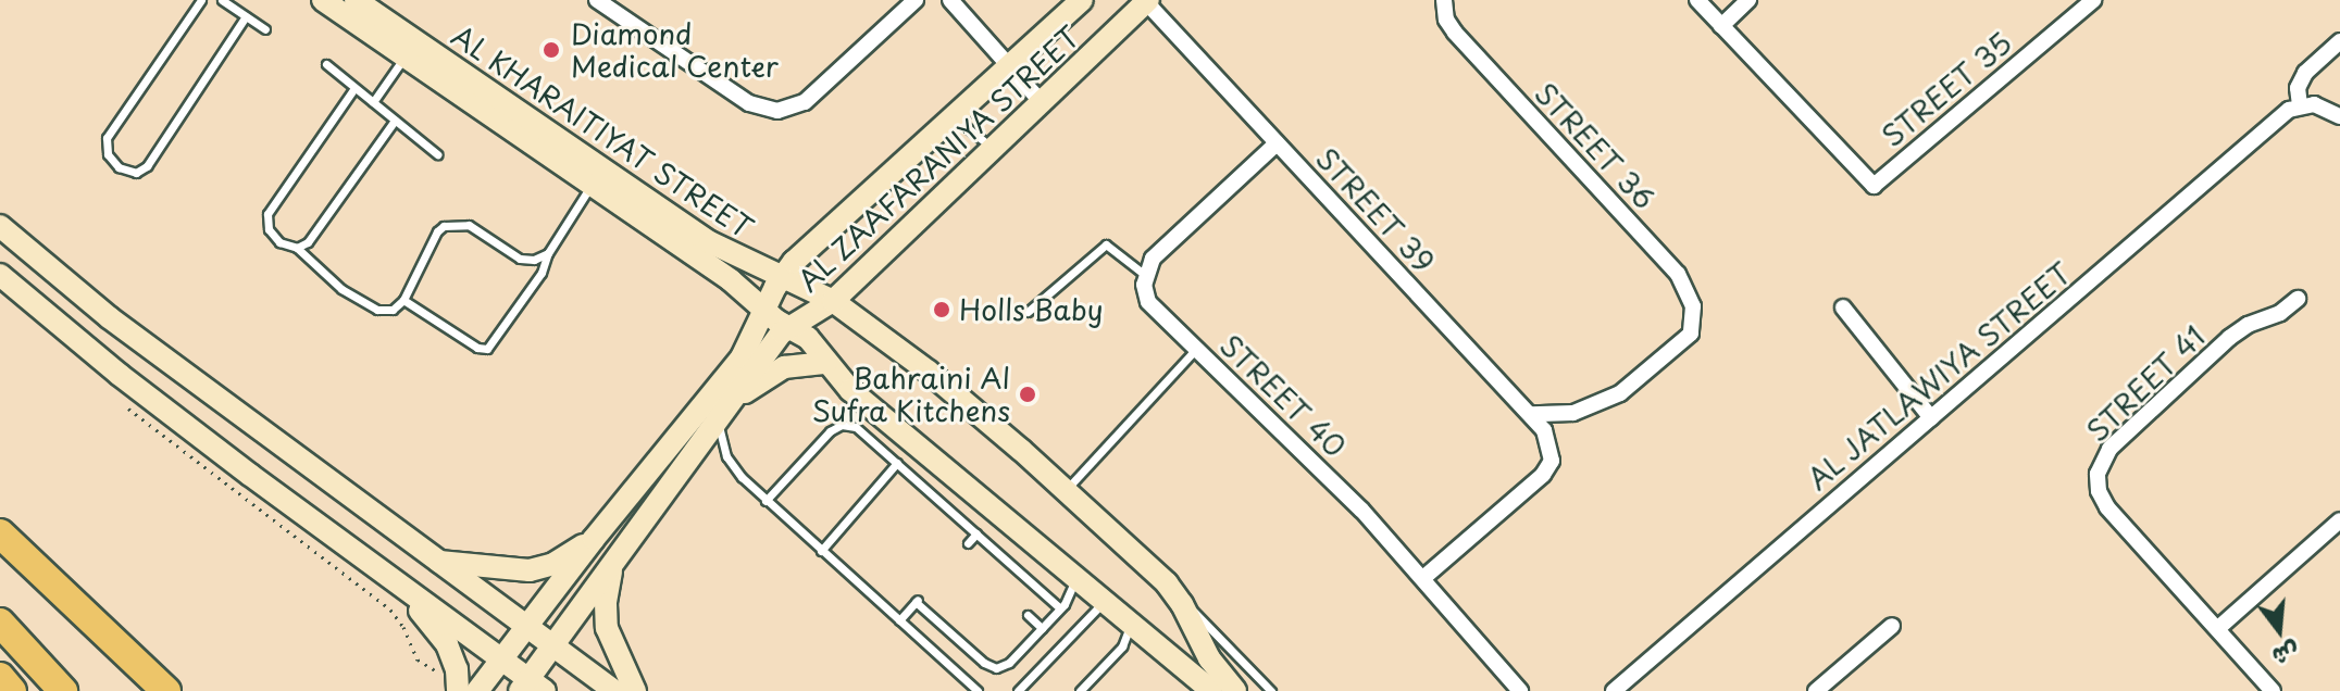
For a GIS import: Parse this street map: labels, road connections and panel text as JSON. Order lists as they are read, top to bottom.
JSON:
{
  "streets": {
    "street": [
      "STREET 35",
      "AL KHARAITIYAT STREET",
      "STREET 36",
      "AL ZAAFARANIYA STREET",
      "STREET 39",
      "AL JATLAWIYA STREET",
      "STREET 41",
      "STREET 40"
    ]
  },
  "crossings": [
    ["AL KHARAITIYAT STREET", "AL ZAAFARANIYA STREET"],
    ["STREET 36", "STREET 39"],
    ["AL ZAAFARANIYA STREET", "STREET 39"],
    ["STREET 39", "STREET 40"]
  ],
  "places": ["Diamond Medical Center", "Holls Baby", "Bahraini Al Sufra Kitchens"],
  "north": "bottom"
}
